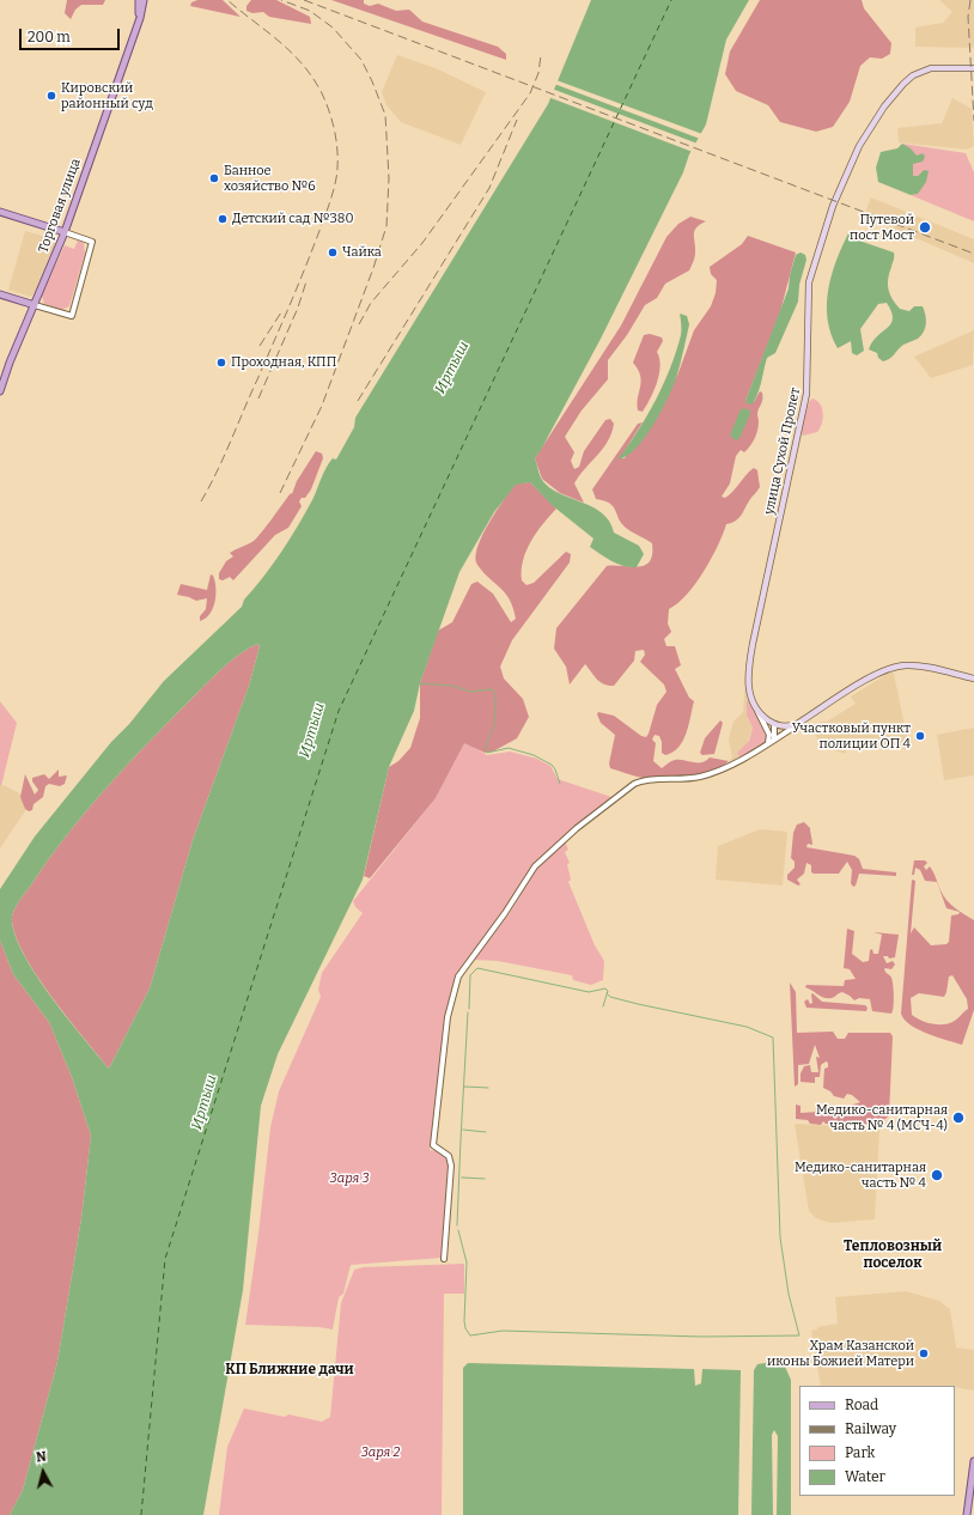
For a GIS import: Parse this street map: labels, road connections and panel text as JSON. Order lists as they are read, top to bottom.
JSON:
{
  "streets": {
    "main road": ["Торговая улица", "улица Сухой Пролет"]
  },
  "districts": ["Тепловозный поселок", "КП Ближние дачи"],
  "water": ["Иртыш"],
  "parks": ["Заря 3", "Заря 2"],
  "places": [
    "Кировский районный суд",
    "Банное хозяйство №6",
    "Детский сад №380",
    "Путевой пост Мост",
    "Чайка",
    "Проходная, КПП",
    "Участковый пункт полиции ОП 4",
    "Медико-санитарная часть № 4 (МСЧ-4)",
    "Медико-санитарная часть № 4",
    "Храм Казанской иконы Божией Матери"
  ],
  "legend": [
    "Road",
    "Railway",
    "Park",
    "Water"
  ],
  "scale_bar": "200 m",
  "north": "top"
}
